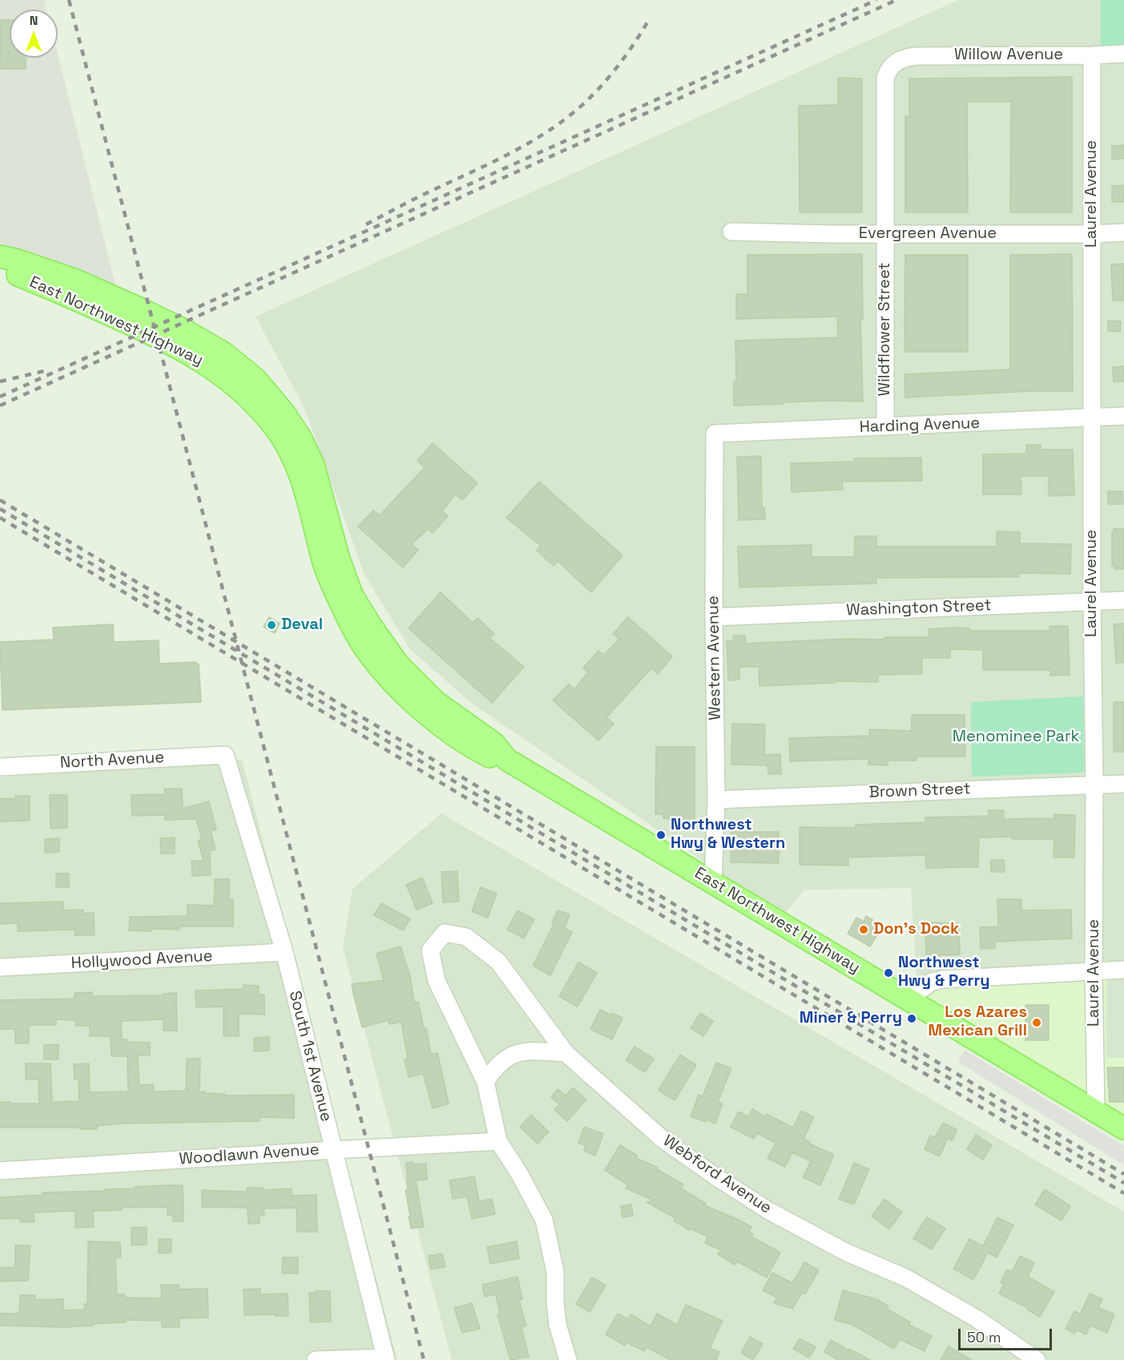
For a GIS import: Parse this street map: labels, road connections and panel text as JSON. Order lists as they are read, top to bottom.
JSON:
{
  "streets": {
    "main road": ["East Northwest Highway"],
    "street": [
      "Willow Avenue",
      "Laurel Avenue",
      "Evergreen Avenue",
      "Wildflower Street",
      "Harding Avenue",
      "Washington Street",
      "Western Avenue",
      "North Avenue",
      "Brown Street",
      "Hollywood Avenue",
      "South 1st Avenue",
      "Woodlawn Avenue",
      "Webford Avenue"
    ]
  },
  "crossings": [
    ["Willow Avenue", "Laurel Avenue"],
    ["Willow Avenue", "Wildflower Street"],
    ["Laurel Avenue", "Evergreen Avenue"],
    ["Laurel Avenue", "East Northwest Highway"],
    ["Laurel Avenue", "Harding Avenue"],
    ["Laurel Avenue", "Washington Street"],
    ["Laurel Avenue", "Brown Street"],
    ["Evergreen Avenue", "Wildflower Street"],
    ["East Northwest Highway", "Western Avenue"],
    ["Wildflower Street", "Harding Avenue"],
    ["Harding Avenue", "Western Avenue"],
    ["Washington Street", "Western Avenue"],
    ["Western Avenue", "Brown Street"],
    ["North Avenue", "South 1st Avenue"],
    ["Hollywood Avenue", "South 1st Avenue"],
    ["South 1st Avenue", "Woodlawn Avenue"]
  ],
  "parks": ["Menominee Park"],
  "places": [
    "Deval",
    "Northwest Hwy & Western",
    "Don's Dock",
    "Northwest Hwy & Perry",
    "Miner & Perry",
    "Los Azares Mexican Grill"
  ],
  "scale_bar": "50 m",
  "north": "top"
}
